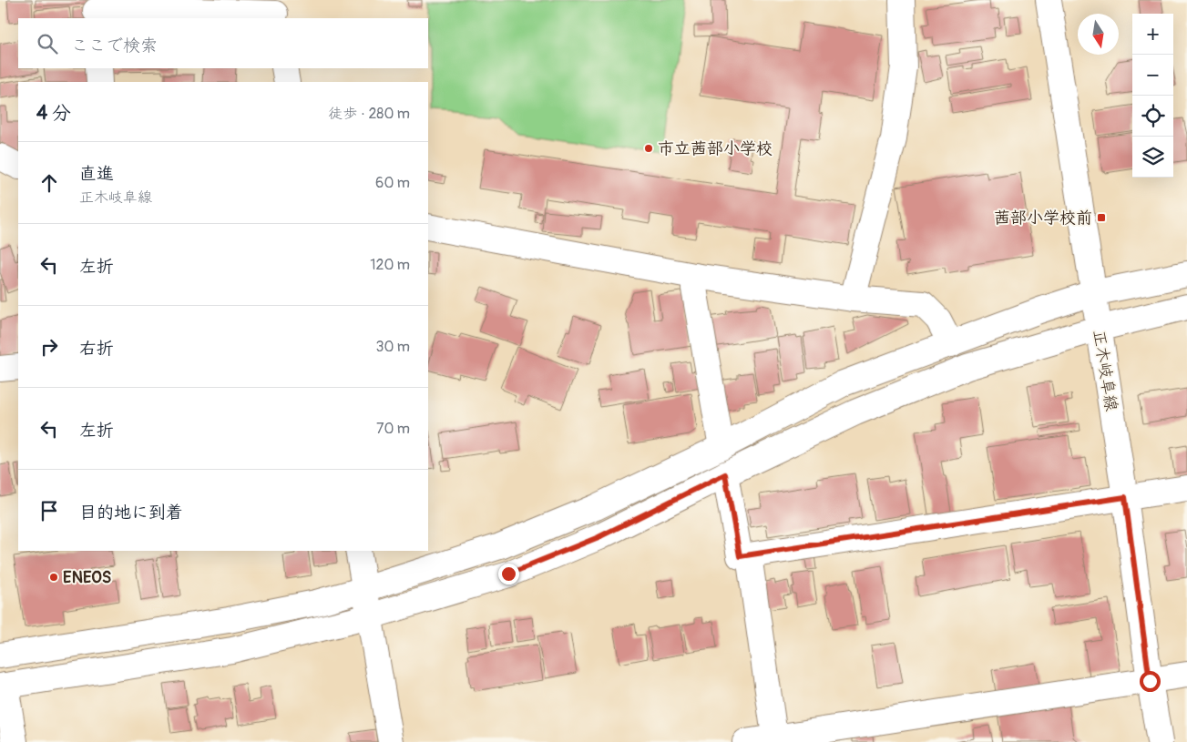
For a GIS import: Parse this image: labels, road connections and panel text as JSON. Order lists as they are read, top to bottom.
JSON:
{
  "streets": {
    "street": ["正木岐阜線"]
  },
  "places": {
    "other": ["市立茜部小学校", "ENEOS"],
    "transit": ["茜部小学校前"]
  },
  "north": "bottom",
  "page": {
    "map_buttons": ["+", "−"],
    "search": "ここで検索",
    "heading": ["4 分", "徒歩 · 280 m"],
    "list": [
      ["直進", "正木岐阜線", "60 m"],
      ["左折", "120 m"],
      ["右折", "30 m"],
      ["左折", "70 m"],
      "目的地に到着"
    ]
  }
}
